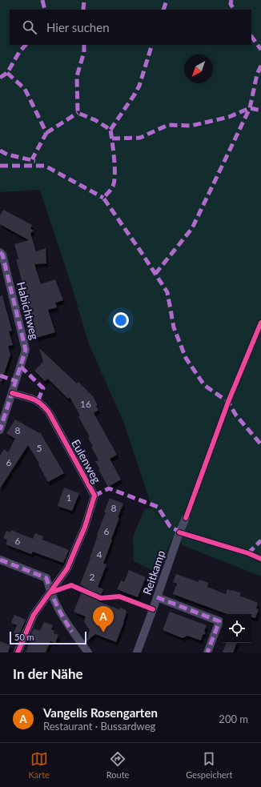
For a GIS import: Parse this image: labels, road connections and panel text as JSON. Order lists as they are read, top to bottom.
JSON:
{
  "streets": {
    "street": ["Habichtweg", "Eulenweg", "Reitkamp"]
  },
  "crossings": [
    ["Habichtweg", "Eulenweg"]
  ],
  "house_numbers": [
    "16",
    "8",
    "5",
    "6",
    "1",
    "8",
    "6",
    "6",
    "4",
    "2"
  ],
  "scale_bar": "50 m",
  "north": "bottom left",
  "page": {
    "search": "Hier suchen",
    "pins": "A",
    "scale": "50 m",
    "heading": "In der Nähe",
    "list": [
      {
        "mark": "A",
        "name": "Vangelis Rosengarten",
        "note": "Restaurant · Bussardweg",
        "value": "200 m"
      }
    ],
    "nav": ["Karte", "Route", "Gespeichert"]
  }
}
